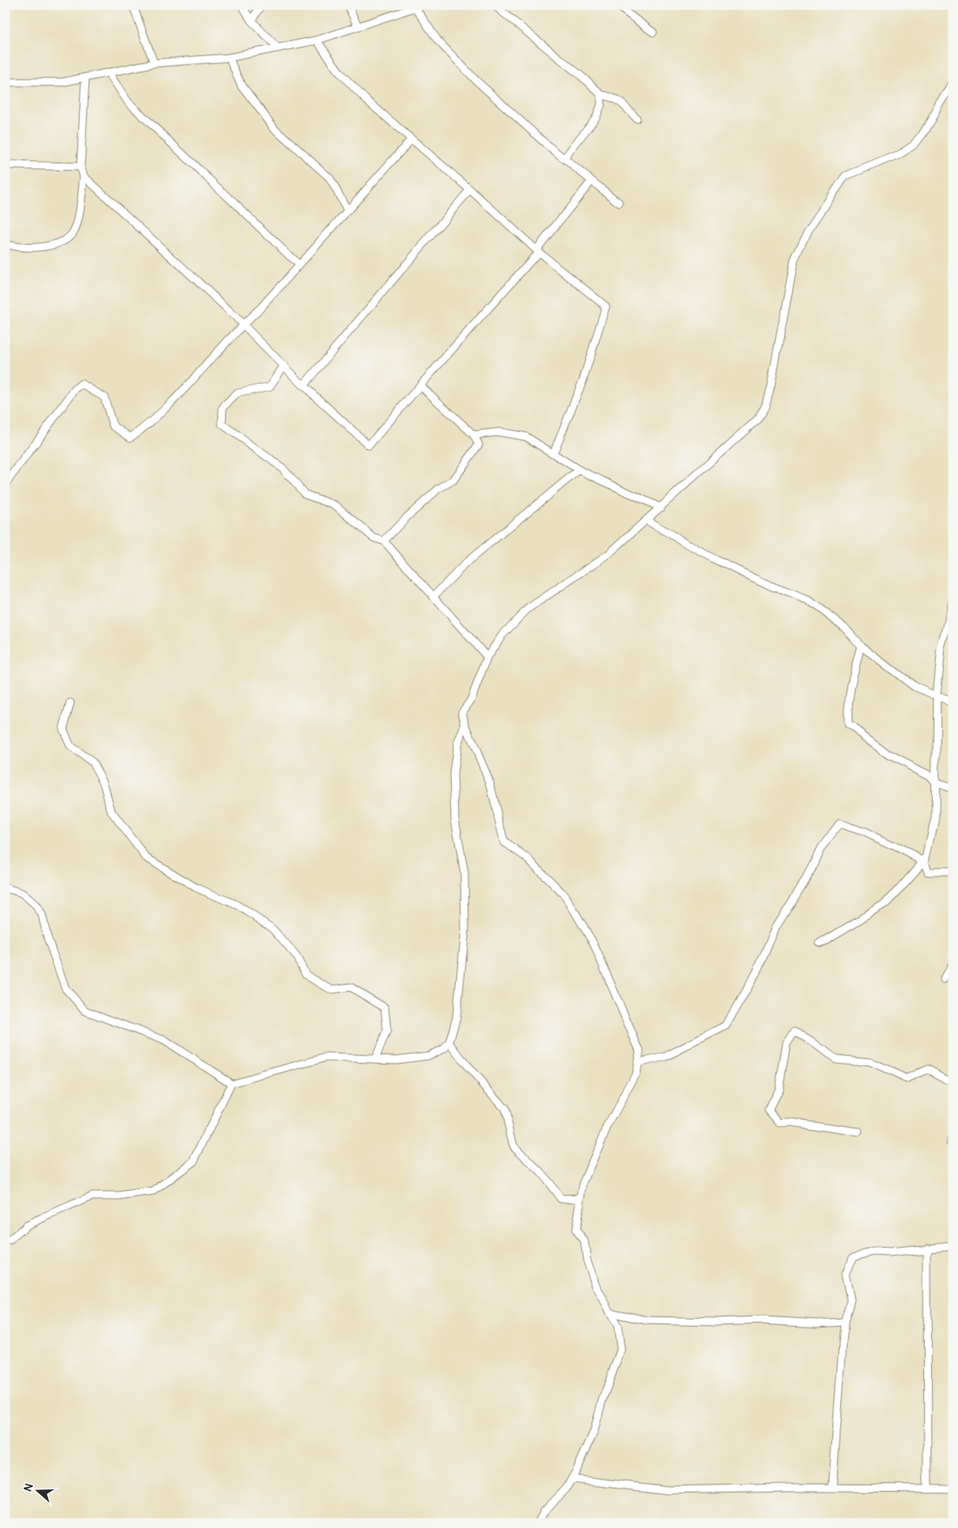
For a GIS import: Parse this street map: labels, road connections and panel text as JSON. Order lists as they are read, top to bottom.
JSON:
{
  "north": "left"
}
